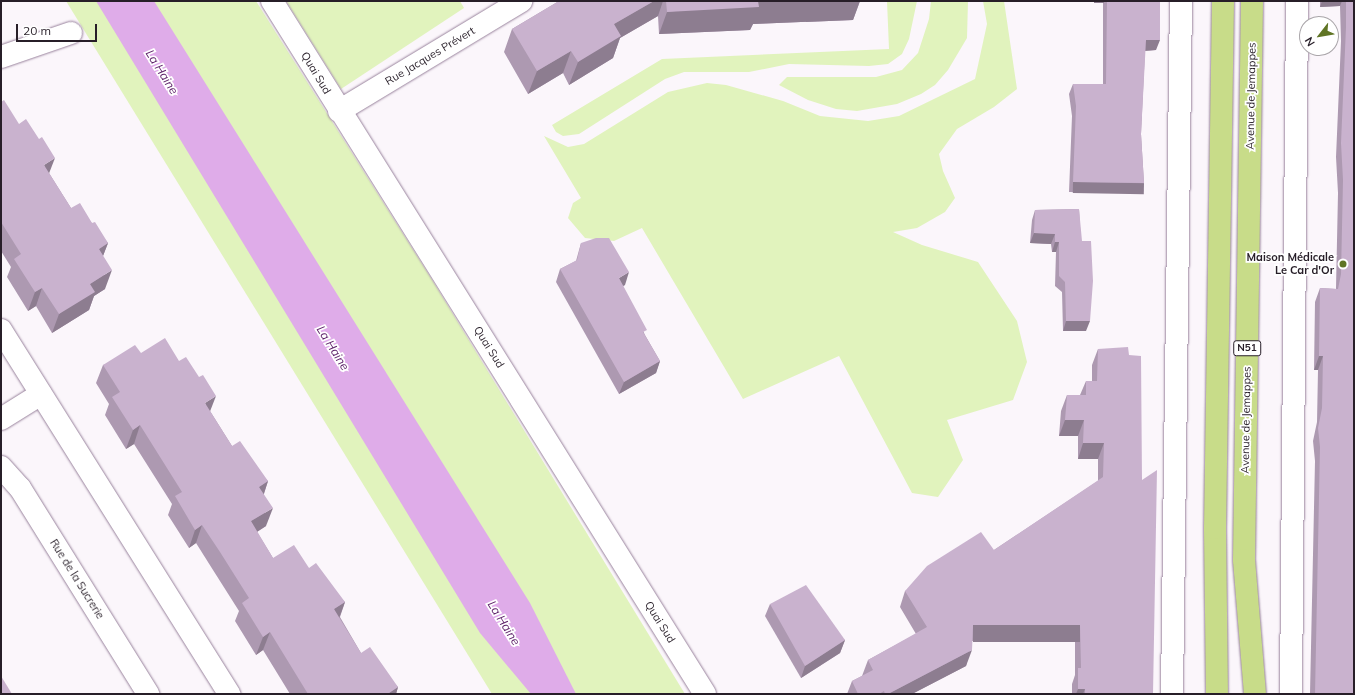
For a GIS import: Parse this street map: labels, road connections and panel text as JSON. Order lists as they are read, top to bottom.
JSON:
{
  "streets": {
    "main road": ["Avenue de Jemappes", "N51"],
    "street": ["Rue Jacques Prévert", "Quai Sud", "Rue de la Sucrerie"]
  },
  "crossings": [
    ["Rue Jacques Prévert", "Quai Sud"]
  ],
  "water": ["La Haine"],
  "places": ["Maison Médicale Le Car d'Or"],
  "scale_bar": "20 m",
  "north": "bottom left"
}
